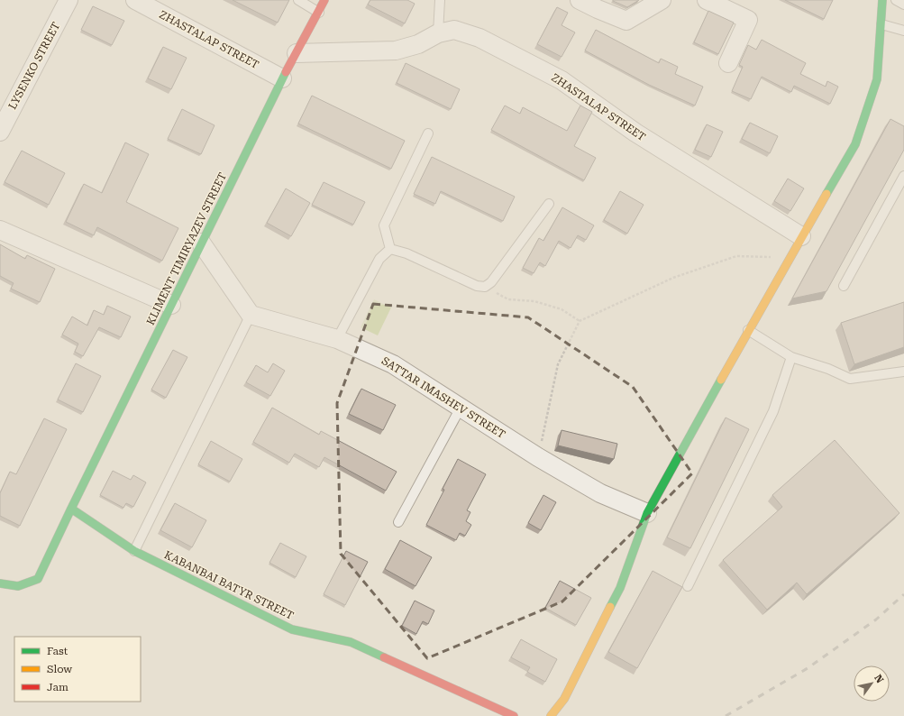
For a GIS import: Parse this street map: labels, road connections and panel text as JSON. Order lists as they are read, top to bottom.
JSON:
{
  "streets": {
    "street": [
      "ZHASTALAP STREET",
      "LYSENKO STREET",
      "KLIMENT TIMIRYAZEV STREET",
      "SATTAR IMASHEV STREET",
      "KABANBAI BATYR STREET"
    ]
  },
  "crossings": [
    ["ZHASTALAP STREET", "KLIMENT TIMIRYAZEV STREET"],
    ["KLIMENT TIMIRYAZEV STREET", "KABANBAI BATYR STREET"]
  ],
  "legend": ["Fast", "Slow", "Jam"],
  "north": "top right"
}
